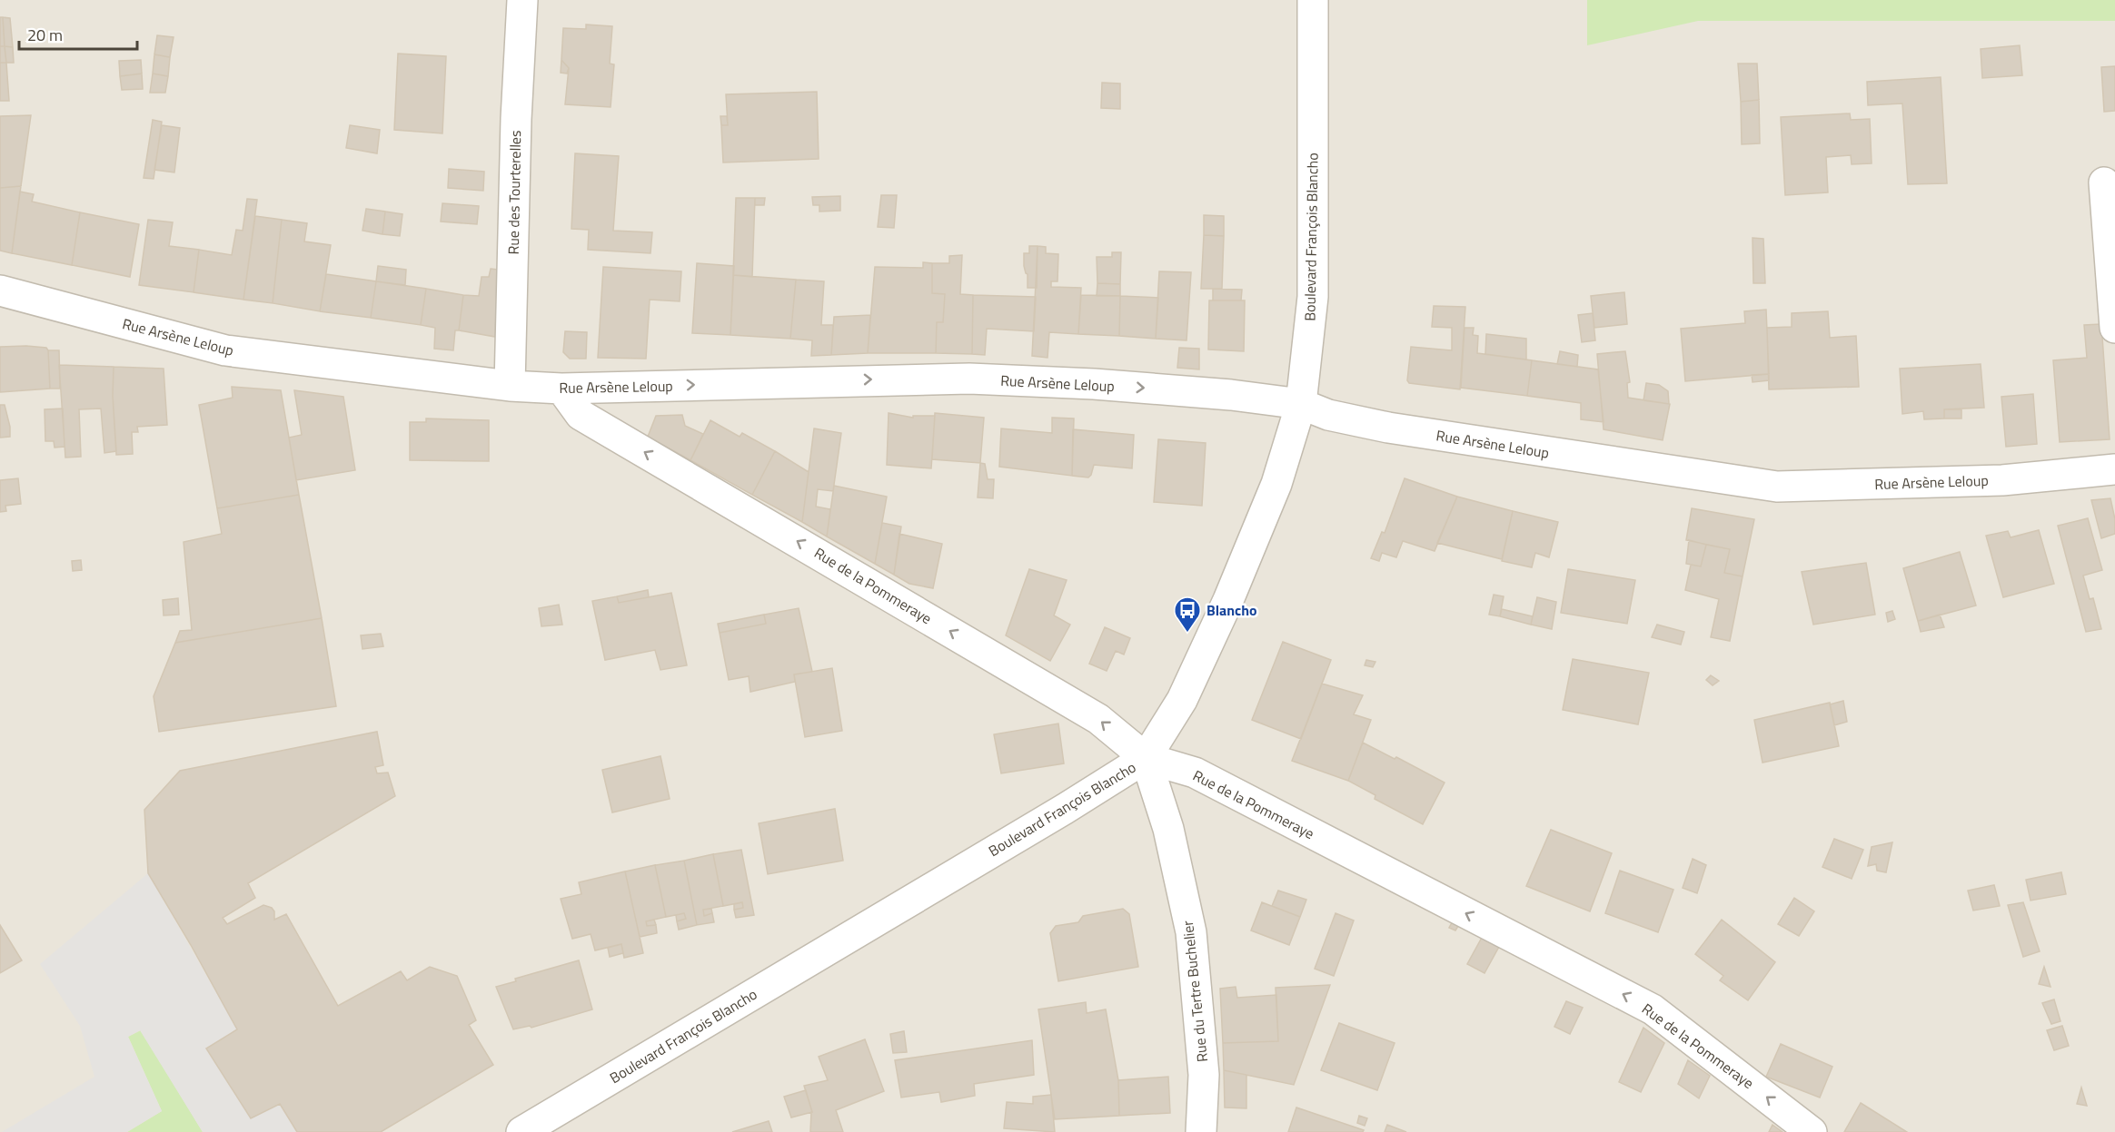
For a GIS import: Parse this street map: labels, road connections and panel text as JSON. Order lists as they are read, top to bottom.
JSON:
{
  "streets": {
    "street": [
      "Rue des Tourterelles",
      "Boulevard François Blancho",
      "Rue Arsène Leloup",
      "Rue de la Pommeraye",
      "Rue du Tertre Buchelier"
    ]
  },
  "crossings": [
    ["Rue des Tourterelles", "Rue Arsène Leloup"],
    ["Boulevard François Blancho", "Rue Arsène Leloup"],
    ["Boulevard François Blancho", "Rue de la Pommeraye"],
    ["Boulevard François Blancho", "Rue du Tertre Buchelier"],
    ["Rue Arsène Leloup", "Rue de la Pommeraye"],
    ["Rue de la Pommeraye", "Rue du Tertre Buchelier"]
  ],
  "one_way": ["Rue de la Pommeraye"],
  "places": {
    "bus stop": ["Blancho"]
  },
  "scale_bar": "20 m"
}
